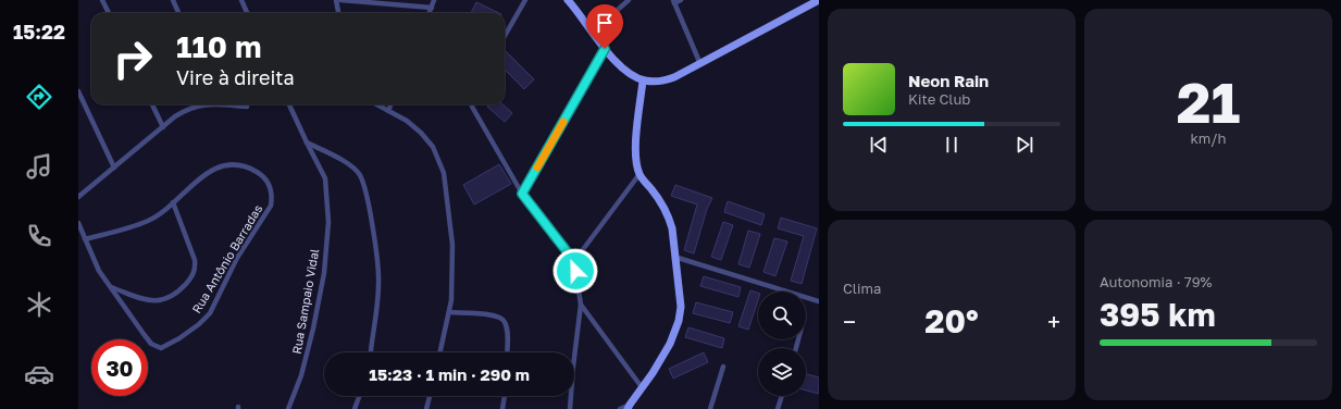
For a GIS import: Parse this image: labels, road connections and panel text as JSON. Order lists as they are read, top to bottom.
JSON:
{
  "streets": {
    "street": ["Rua Antônio Barradas", "Rua Sampaio Vidal"]
  },
  "page": {
    "tabs": "15:22",
    "tile": [
      ["21", "km/h"],
      "Clima",
      ["Autonomia · 79%", "395 km"]
    ],
    "turn": ["110 m", "Vire à direita"],
    "song": ["Neon Rain", "Kite Club"],
    "heat": ["−", "20°", "+"],
    "limit": "30",
    "trip": "15:23 · 1 min · 290 m"
  }
}
